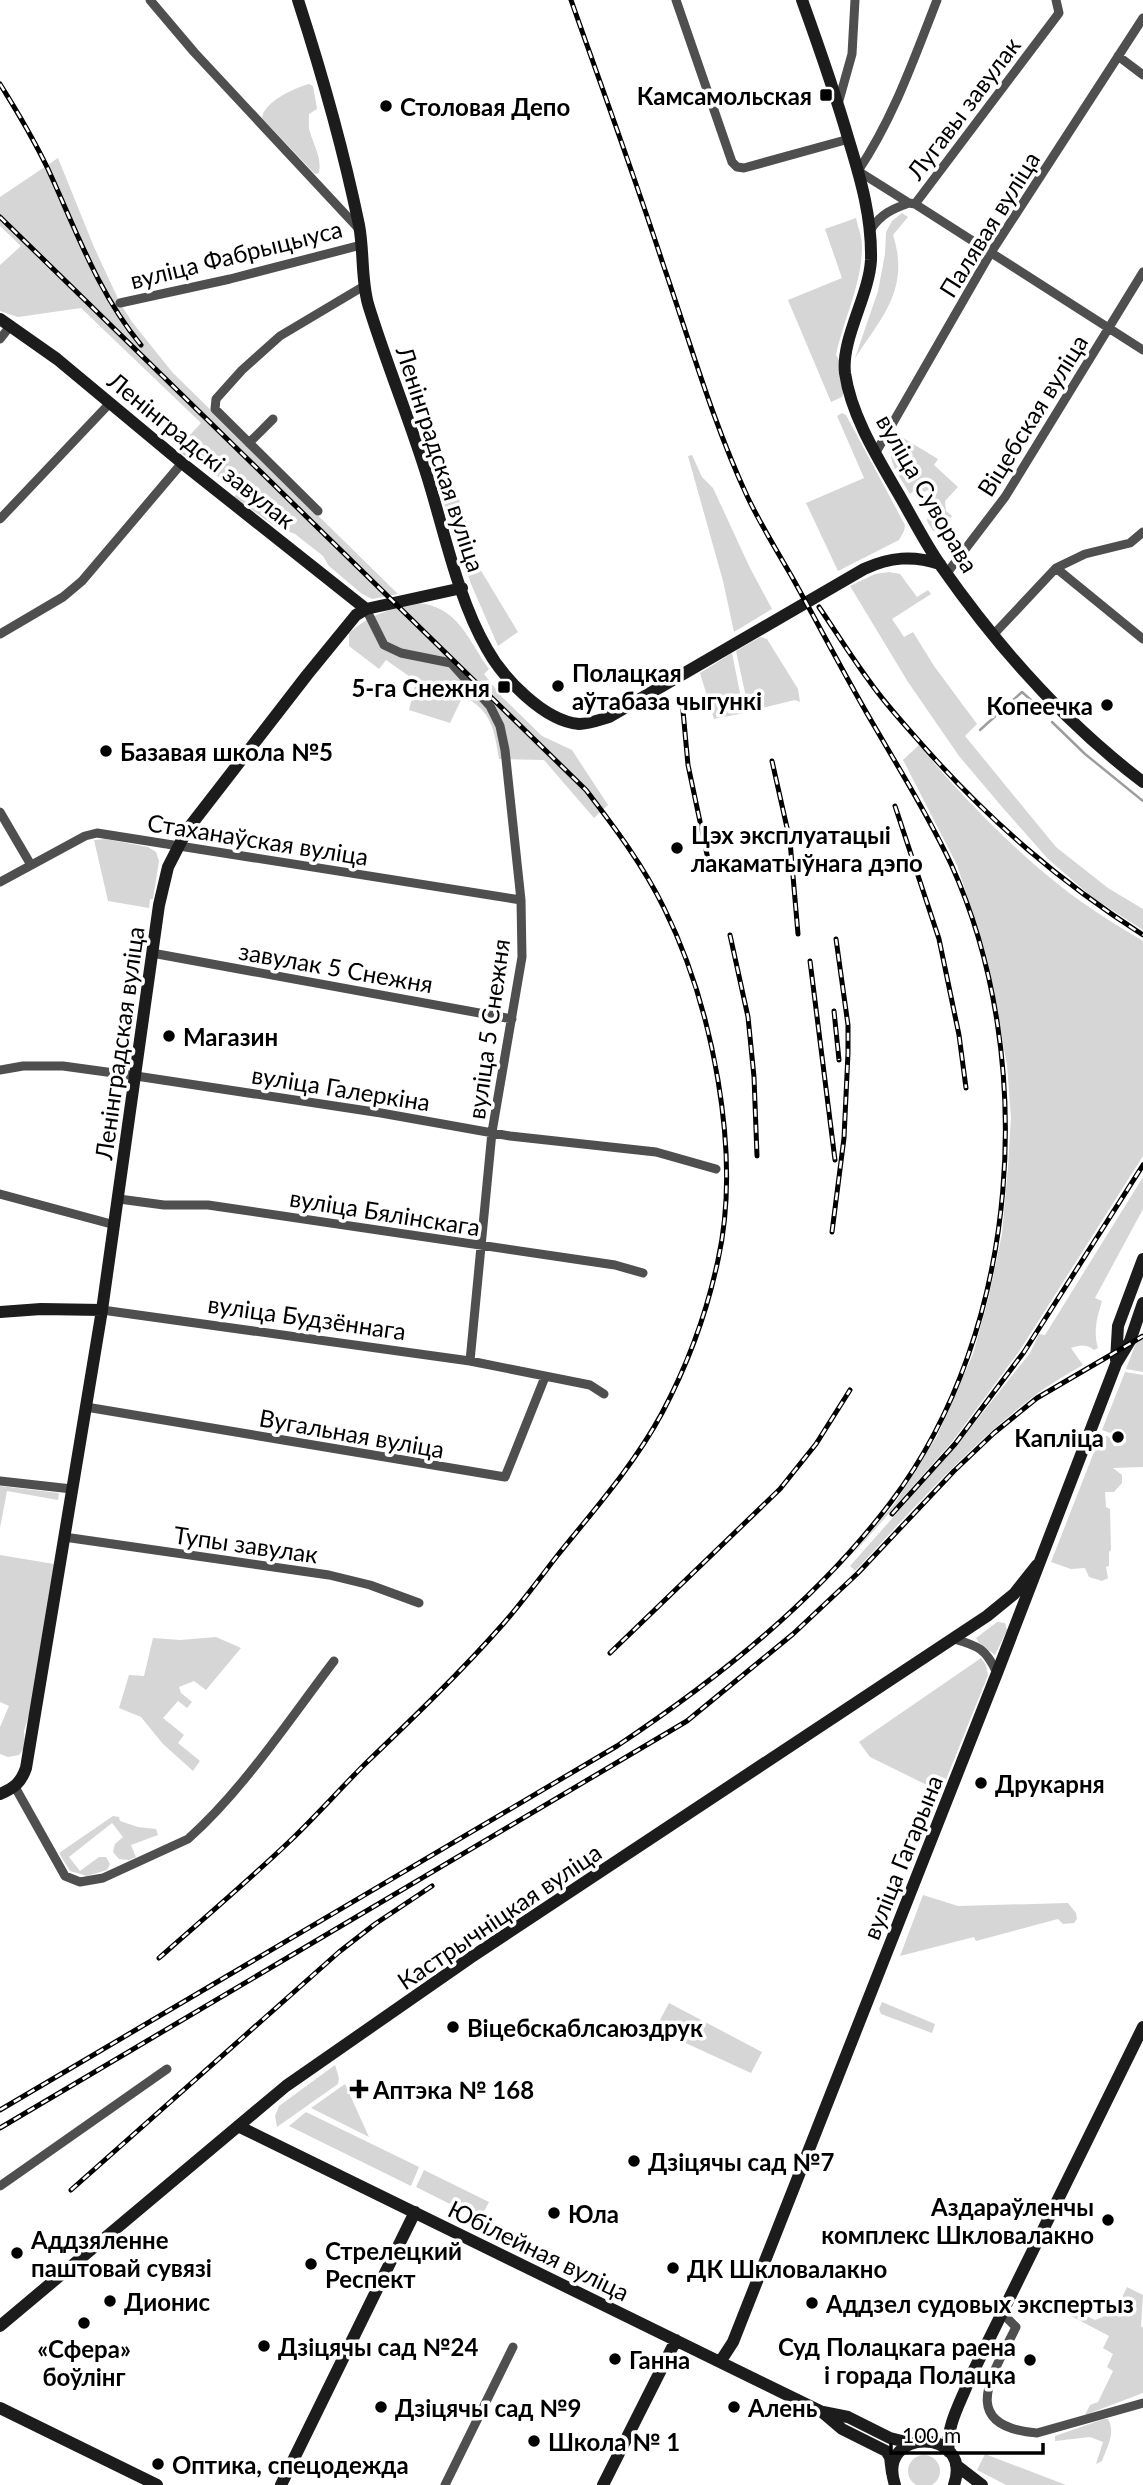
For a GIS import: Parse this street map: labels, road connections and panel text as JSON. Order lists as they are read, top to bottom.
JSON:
{
  "streets": {
    "street": [
      "Лугавы завулак",
      "Палявая вуліца",
      "вуліца Фабрыцыуса",
      "Віцебская вуліца",
      "Ленінградскі завулак",
      "Ленінградская вуліца",
      "вуліца Суворава",
      "Стаханаўская вуліца",
      "завулак 5 Снежня",
      "вуліца 5 Снежня",
      "вуліца Галеркіна",
      "вуліца Бялінскага",
      "вуліца Будзённага",
      "Вугальная вуліца",
      "Тупы завулак",
      "вуліца Гагарына",
      "Кастрычніцкая вуліца",
      "Юбілейная вуліца"
    ]
  },
  "crossings": [
    ["Палявая вуліца", "вуліца Суворава"],
    ["вуліца Фабрыцыуса", "Ленінградская вуліца"],
    ["Віцебская вуліца", "вуліца Суворава"],
    ["Ленінградскі завулак", "Ленінградская вуліца"],
    ["Ленінградскі завулак", "вуліца 5 Снежня"],
    ["Ленінградская вуліца", "Стаханаўская вуліца"],
    ["Ленінградская вуліца", "завулак 5 Снежня"],
    ["Ленінградская вуліца", "вуліца 5 Снежня"],
    ["Ленінградская вуліца", "вуліца Галеркіна"],
    ["Ленінградская вуліца", "вуліца Бялінскага"],
    ["Ленінградская вуліца", "вуліца Будзённага"],
    ["Ленінградская вуліца", "Вугальная вуліца"],
    ["Ленінградская вуліца", "Тупы завулак"],
    ["Стаханаўская вуліца", "вуліца 5 Снежня"],
    ["завулак 5 Снежня", "вуліца 5 Снежня"],
    ["вуліца 5 Снежня", "вуліца Галеркіна"],
    ["вуліца 5 Снежня", "вуліца Бялінскага"],
    ["вуліца 5 Снежня", "вуліца Будзённага"],
    ["вуліца Будзённага", "Вугальная вуліца"],
    ["вуліца Гагарына", "Кастрычніцкая вуліца"],
    ["вуліца Гагарына", "Юбілейная вуліца"],
    ["Кастрычніцкая вуліца", "Юбілейная вуліца"]
  ],
  "places": {
    "transit": ["Камсамольская", "5-га Снежня"],
    "other": [
      "Столовая Депо",
      "Полацкая аўтабаза чыгункі",
      "Копеечка",
      "Базавая школа №5",
      "Цэх эксплуатацыі лакаматыўнага дэпо",
      "Магазин",
      "Капліца",
      "Друкарня",
      "Віцебскаблсаюздрук",
      "Дзіцячы сад №7",
      "Юла",
      "Аздараўленчы комплекс Шкловалакно",
      "Аддзяленне паштовай сувязі",
      "Стрелецкий Респект",
      "ДК Шкловалакно",
      "Дионис",
      "Аддзел судовых экспертыз",
      "«Сфера» боўлінг",
      "Дзіцячы сад №24",
      "Ганна",
      "Суд Полацкага раена і горада Полацка",
      "Дзіцячы сад №9",
      "Алень",
      "Школа № 1",
      "Оптика, спецодежда"
    ],
    "health": ["Аптэка № 168"]
  },
  "scale_bar": "100 m"
}
